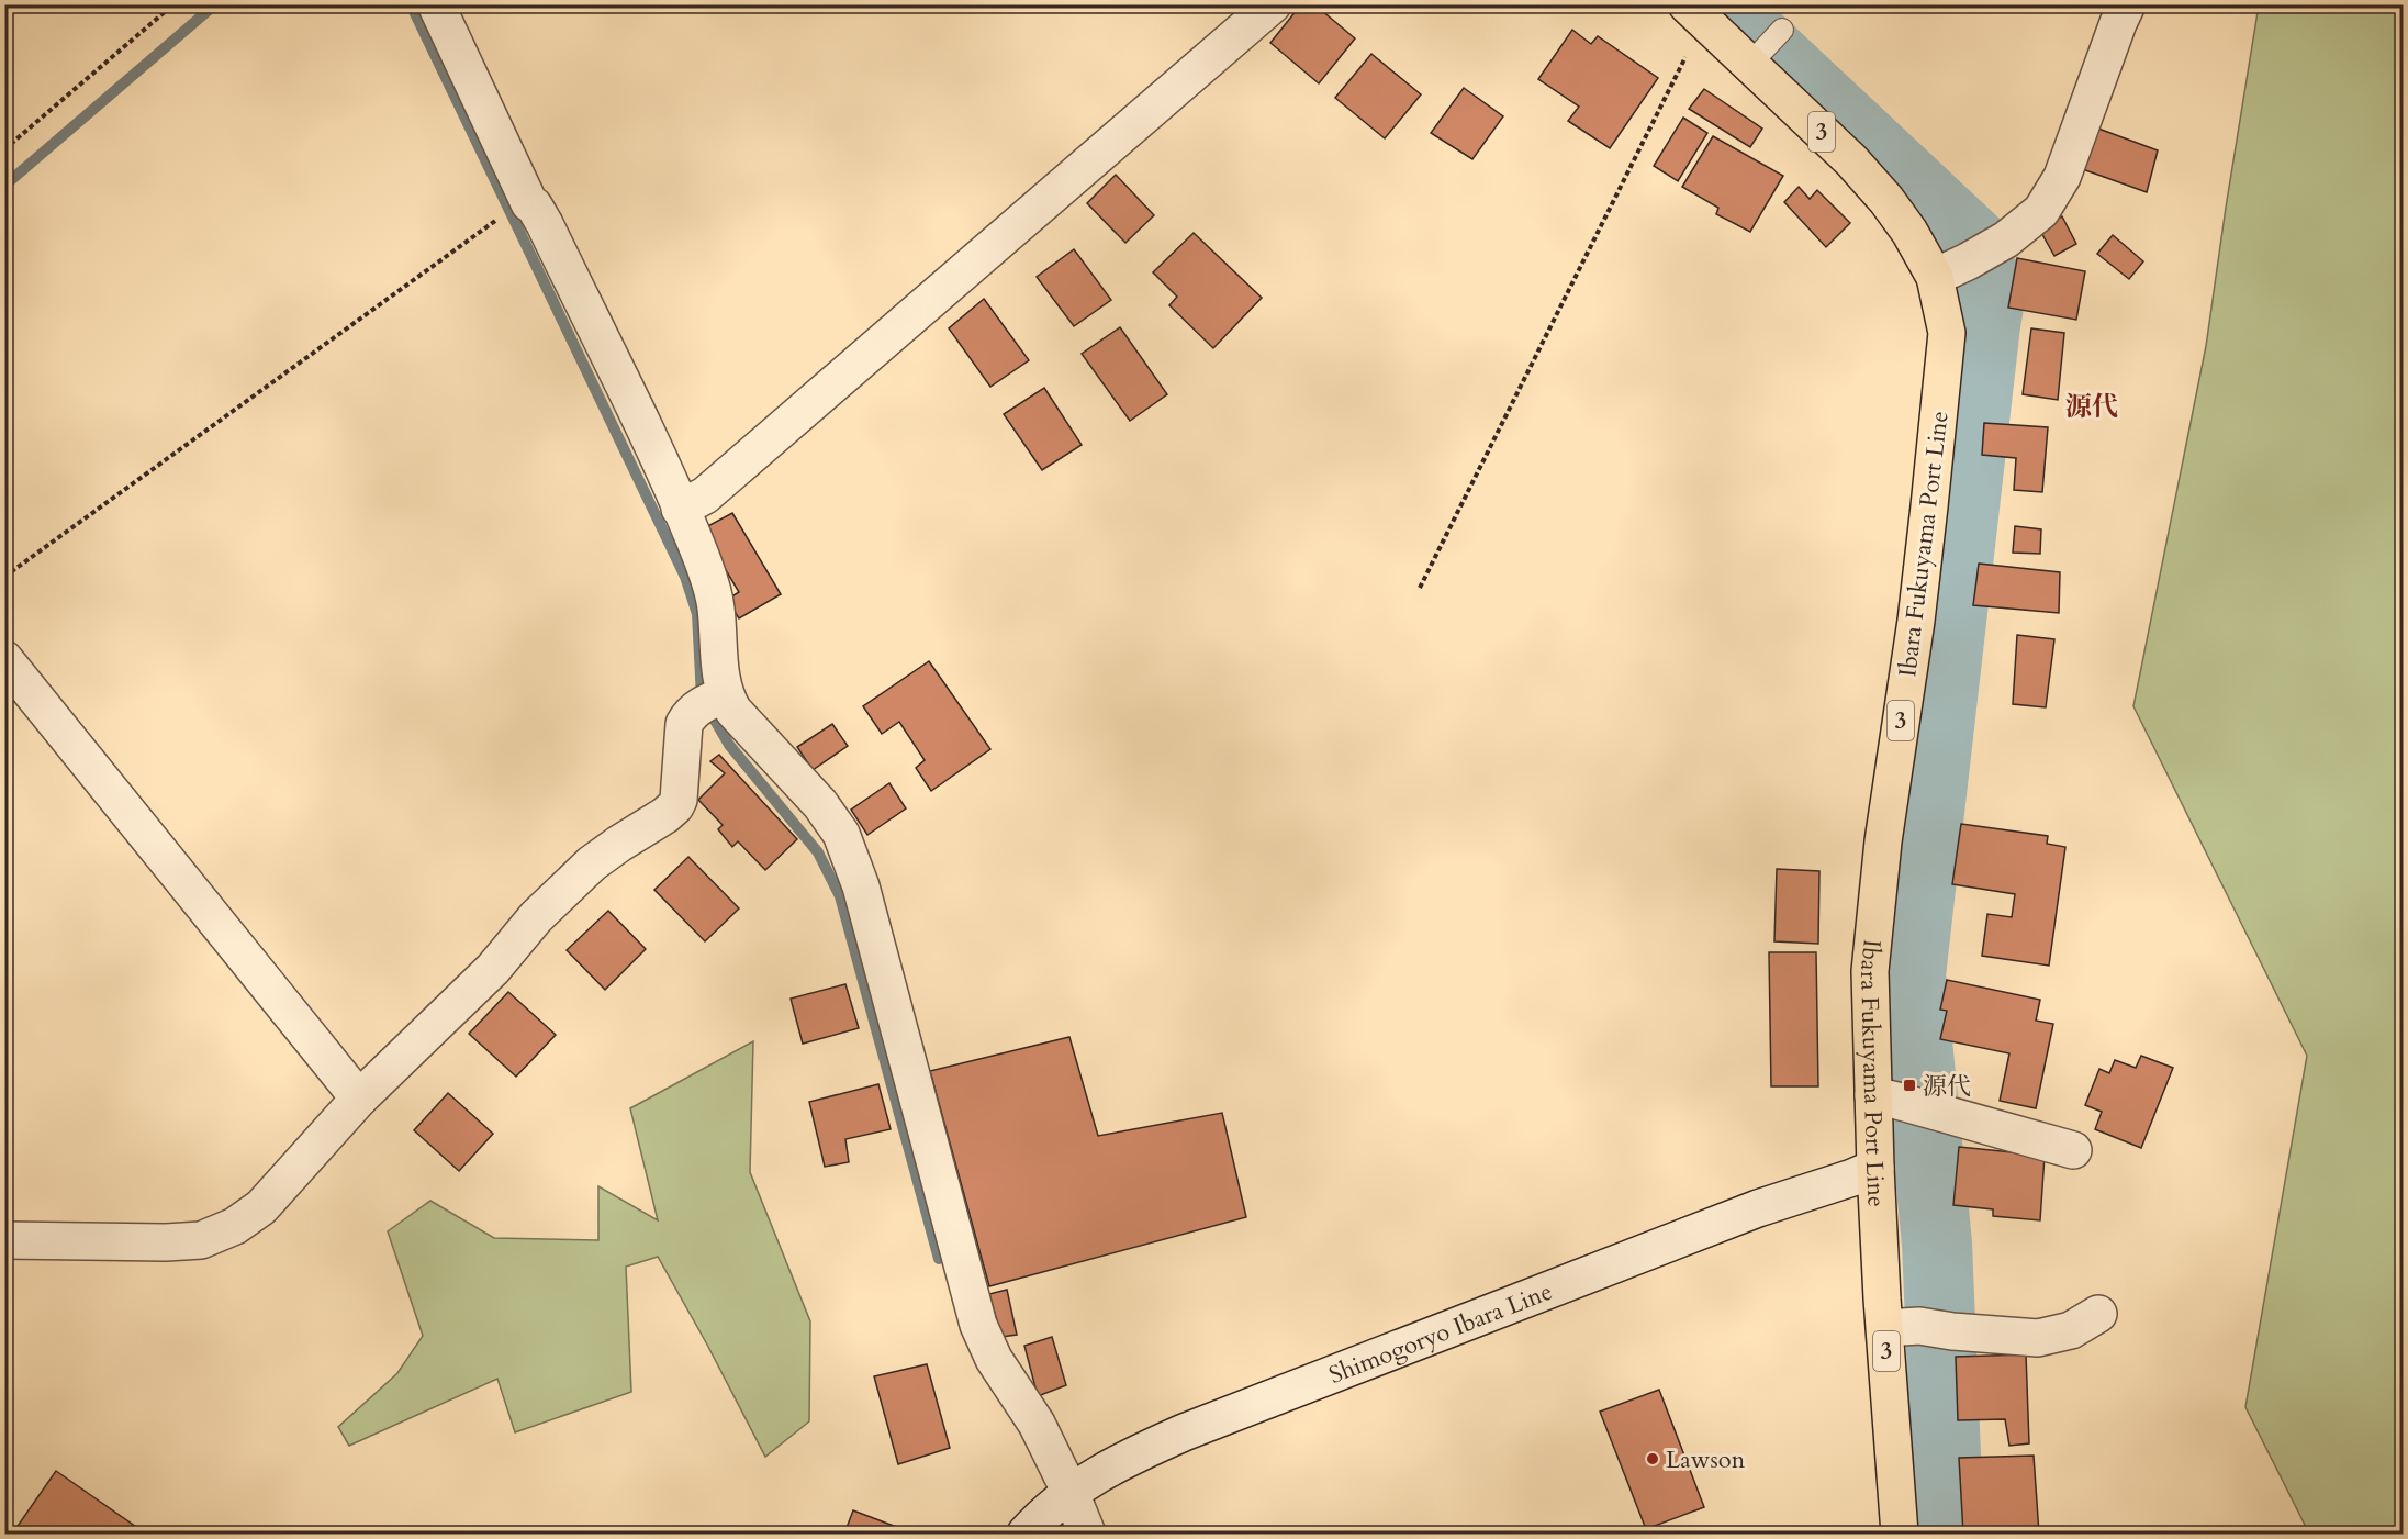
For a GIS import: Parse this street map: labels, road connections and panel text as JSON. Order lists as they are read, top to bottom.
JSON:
{
  "streets": {
    "main road": ["3", "Ibara Fukuyama Port Line"],
    "street": ["Shimogoryo Ibara Line"]
  },
  "crossings": [
    ["Ibara Fukuyama Port Line", "Shimogoryo Ibara Line"]
  ],
  "districts": ["源代"],
  "places": {
    "transit": ["源代"],
    "other": ["Lawson"]
  }
}
